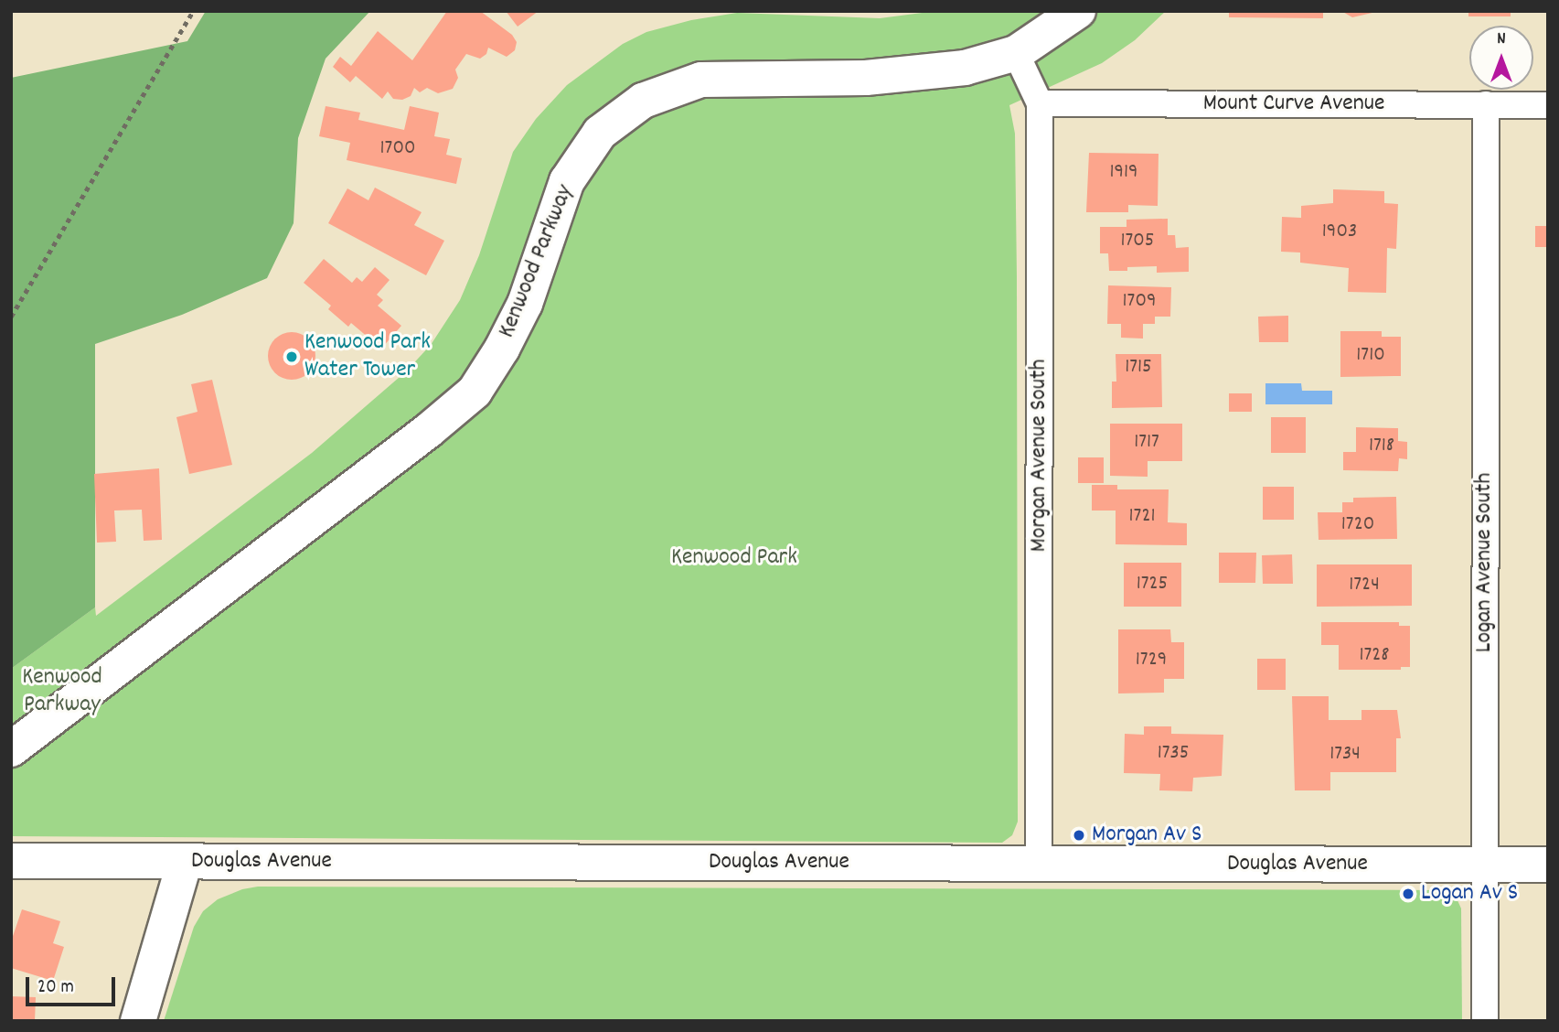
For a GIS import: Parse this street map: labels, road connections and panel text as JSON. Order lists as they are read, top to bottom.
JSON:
{
  "streets": {
    "street": [
      "Mount Curve Avenue",
      "Kenwood Parkway",
      "Morgan Avenue South",
      "Logan Avenue South",
      "Douglas Avenue"
    ]
  },
  "crossings": [
    ["Mount Curve Avenue", "Morgan Avenue South"],
    ["Mount Curve Avenue", "Logan Avenue South"],
    ["Kenwood Parkway", "Morgan Avenue South"],
    ["Morgan Avenue South", "Douglas Avenue"],
    ["Logan Avenue South", "Douglas Avenue"]
  ],
  "parks": ["Kenwood Park", "Kenwood Parkway"],
  "places": ["Kenwood Park Water Tower", "Morgan Av S", "Logan Av S"],
  "house_numbers": [
    "1700",
    "1919",
    "1903",
    "1705",
    "1709",
    "1710",
    "1715",
    "1717",
    "1718",
    "1721",
    "1720",
    "1725",
    "1724",
    "1728",
    "1729",
    "1735",
    "1734"
  ],
  "scale_bar": "20 m",
  "north": "top"
}
